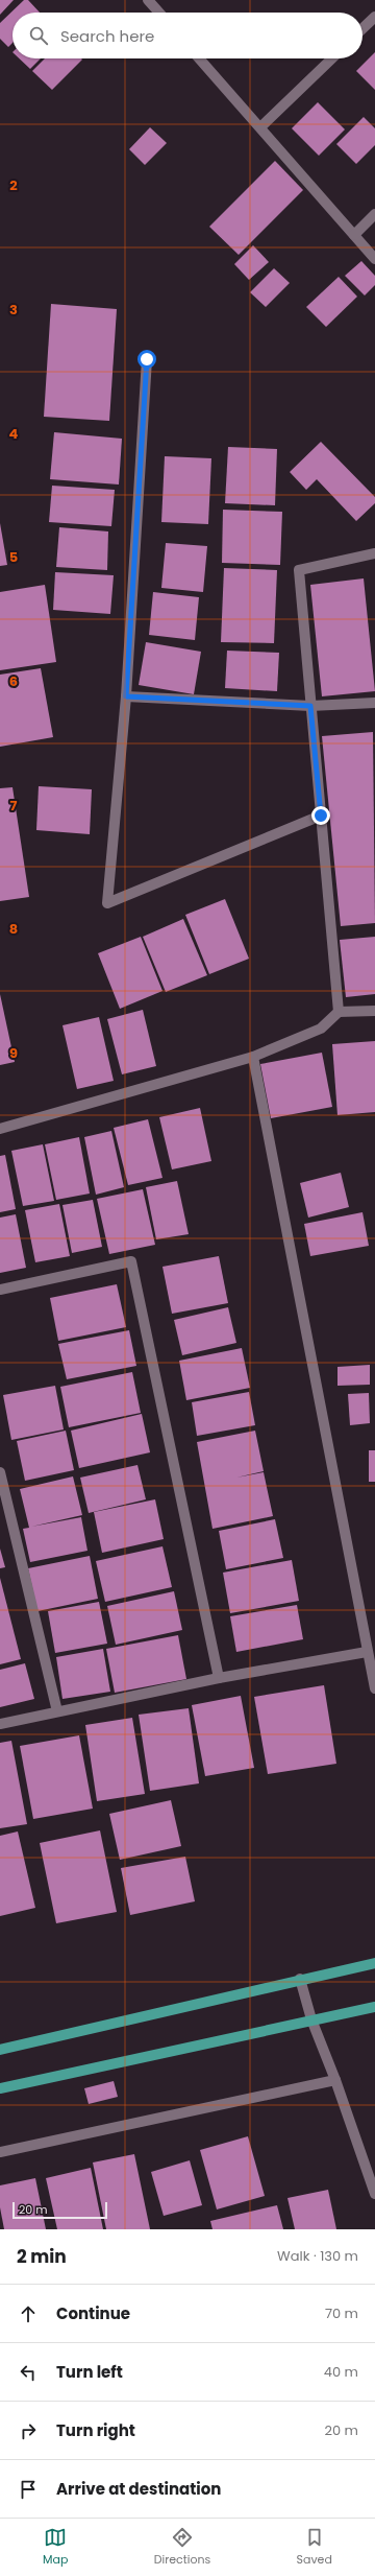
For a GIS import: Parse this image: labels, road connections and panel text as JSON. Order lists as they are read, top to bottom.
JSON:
{
  "scale_bar": "20 m",
  "page": {
    "search": "Search here",
    "scale": "20 m",
    "heading": ["2 min", "Walk · 130 m"],
    "list": [
      ["Continue", "70 m"],
      ["Turn left", "40 m"],
      ["Turn right", "20 m"],
      "Arrive at destination"
    ],
    "nav": ["Map", "Directions", "Saved"]
  },
  "grid": {
    "rows": [
      "2",
      "3",
      "4",
      "5",
      "6",
      "7",
      "8",
      "9"
    ]
  }
}
